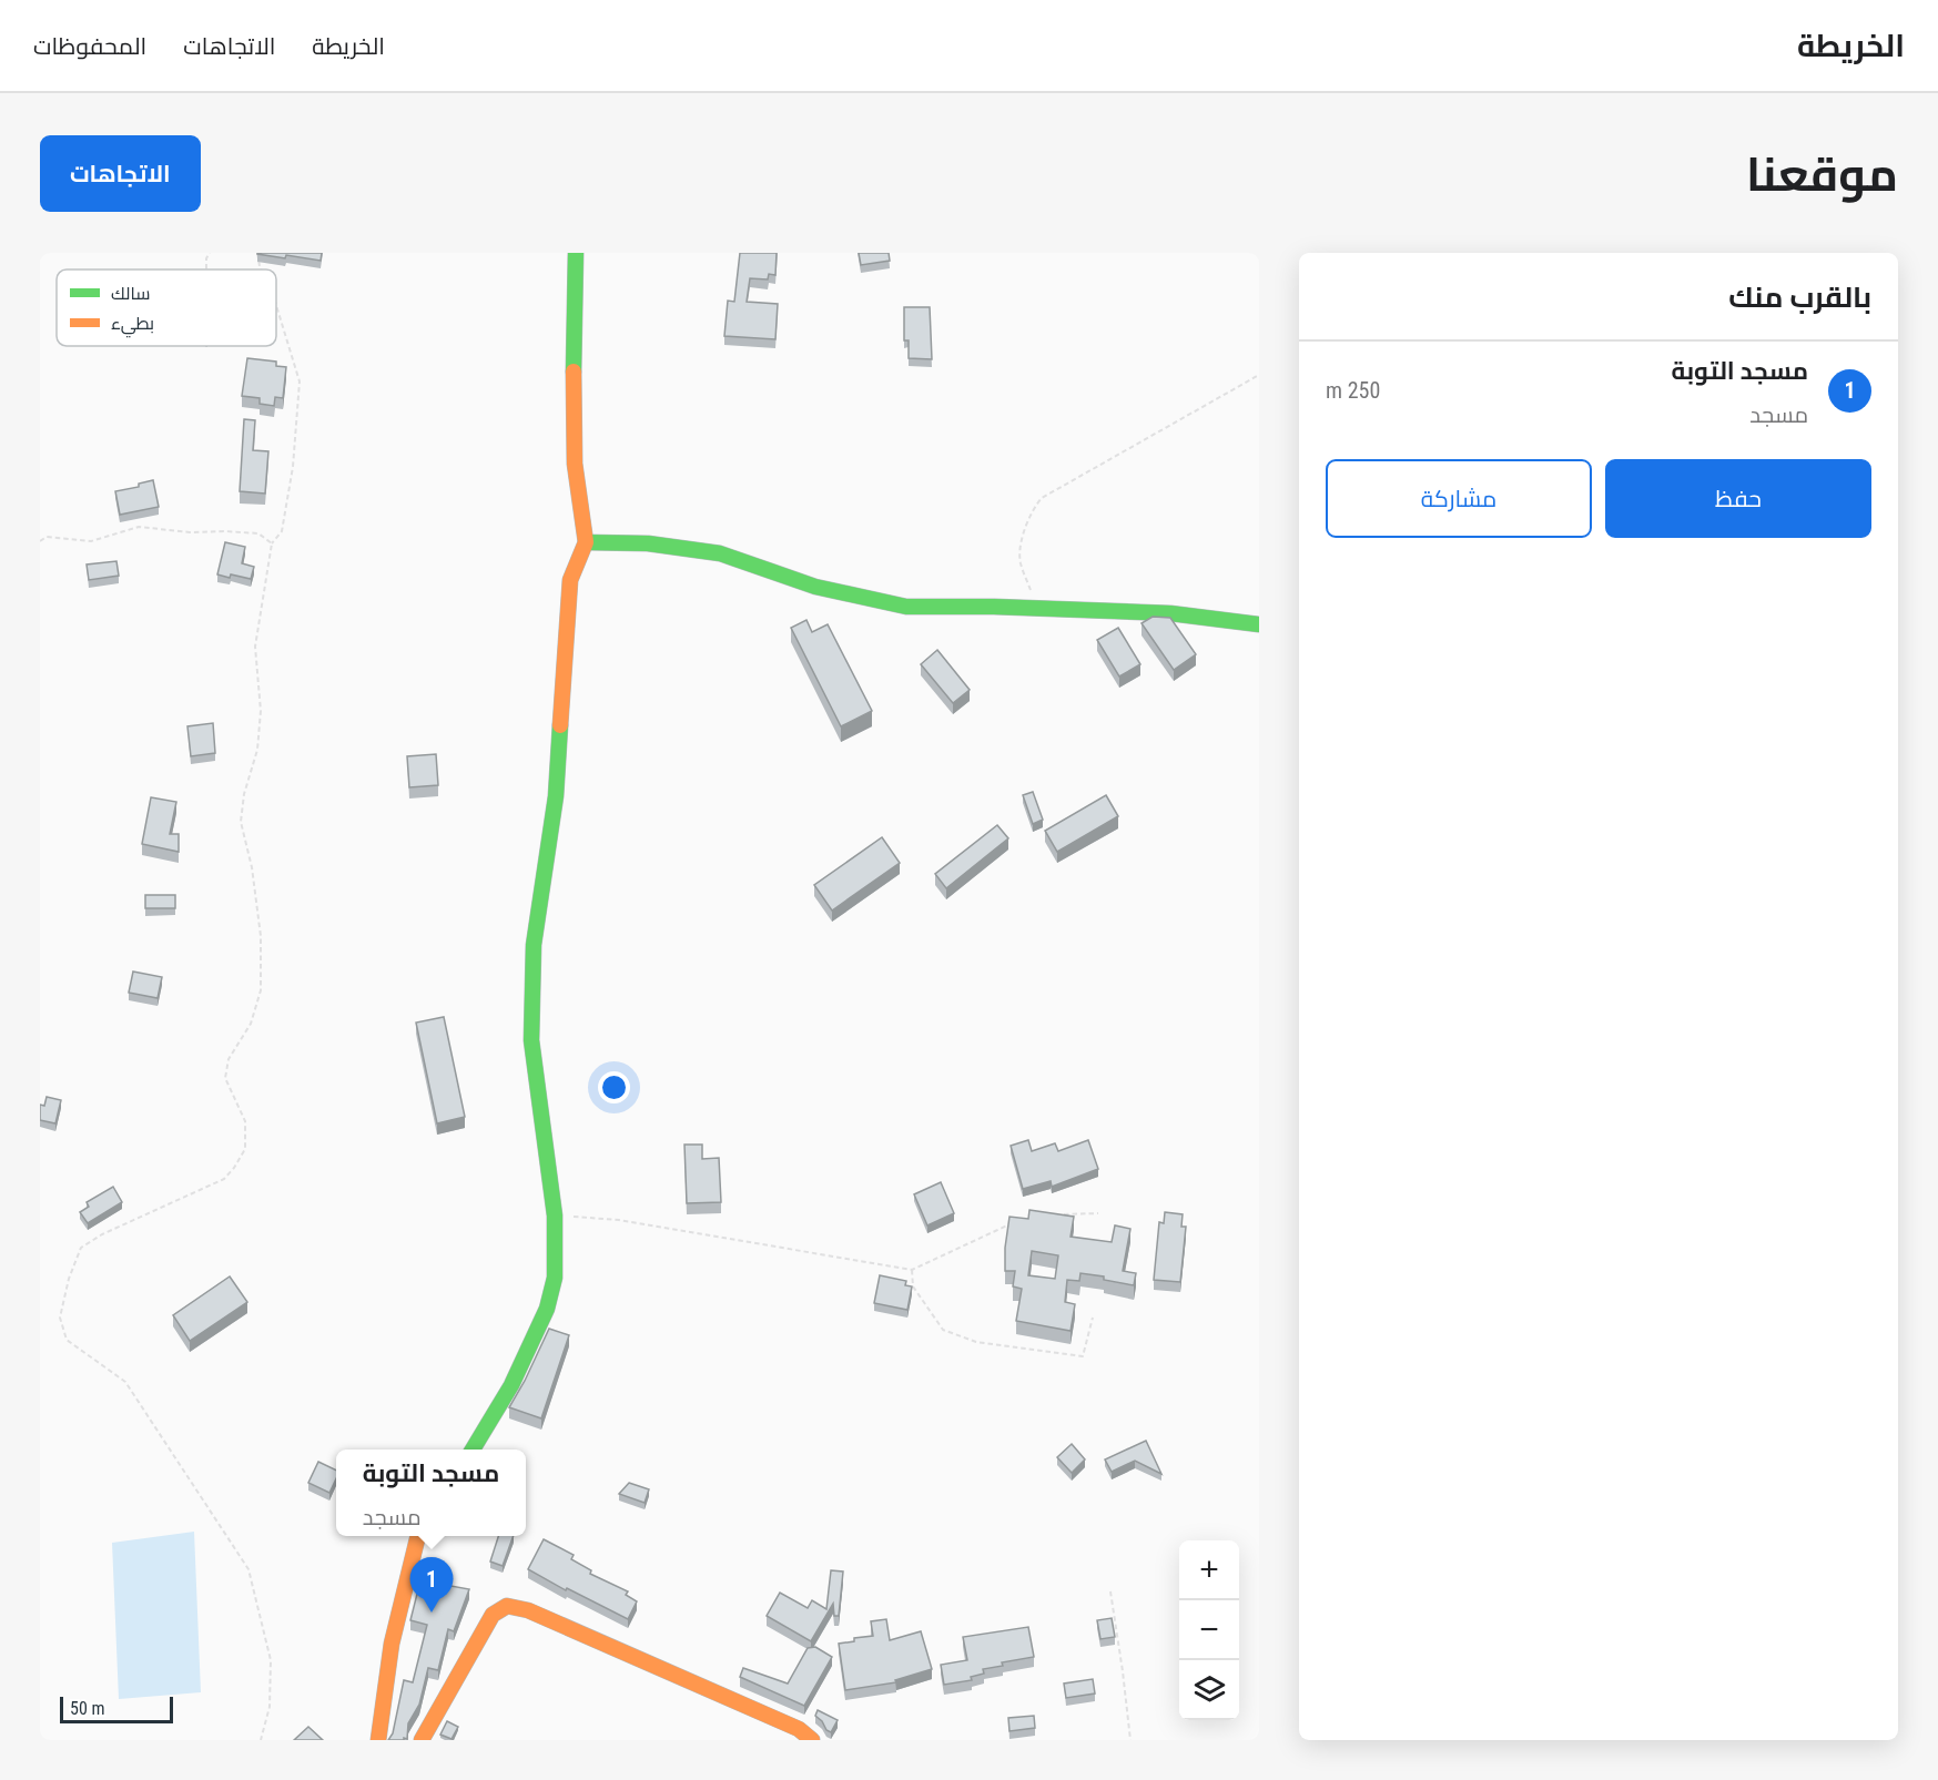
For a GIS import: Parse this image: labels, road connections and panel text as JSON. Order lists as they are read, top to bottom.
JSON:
{
  "legend": ["سالك", "بطيء"],
  "scale_bar": "50 m",
  "page": {
    "header": "الخريطة",
    "nav": ["الخريطة", "الاتجاهات", "المحفوظات"],
    "title": "موقعنا",
    "buttons": [
      "الاتجاهات",
      ["حفظ", "مشاركة"]
    ],
    "heading": "بالقرب منك",
    "list": [
      {
        "mark": "1",
        "name": "مسجد التوبة",
        "note": "مسجد",
        "value": "250 m"
      }
    ],
    "popup": ["مسجد التوبة", "مسجد"],
    "map_buttons": ["+", "−"],
    "pins": "1",
    "scale": "50 m"
  }
}
